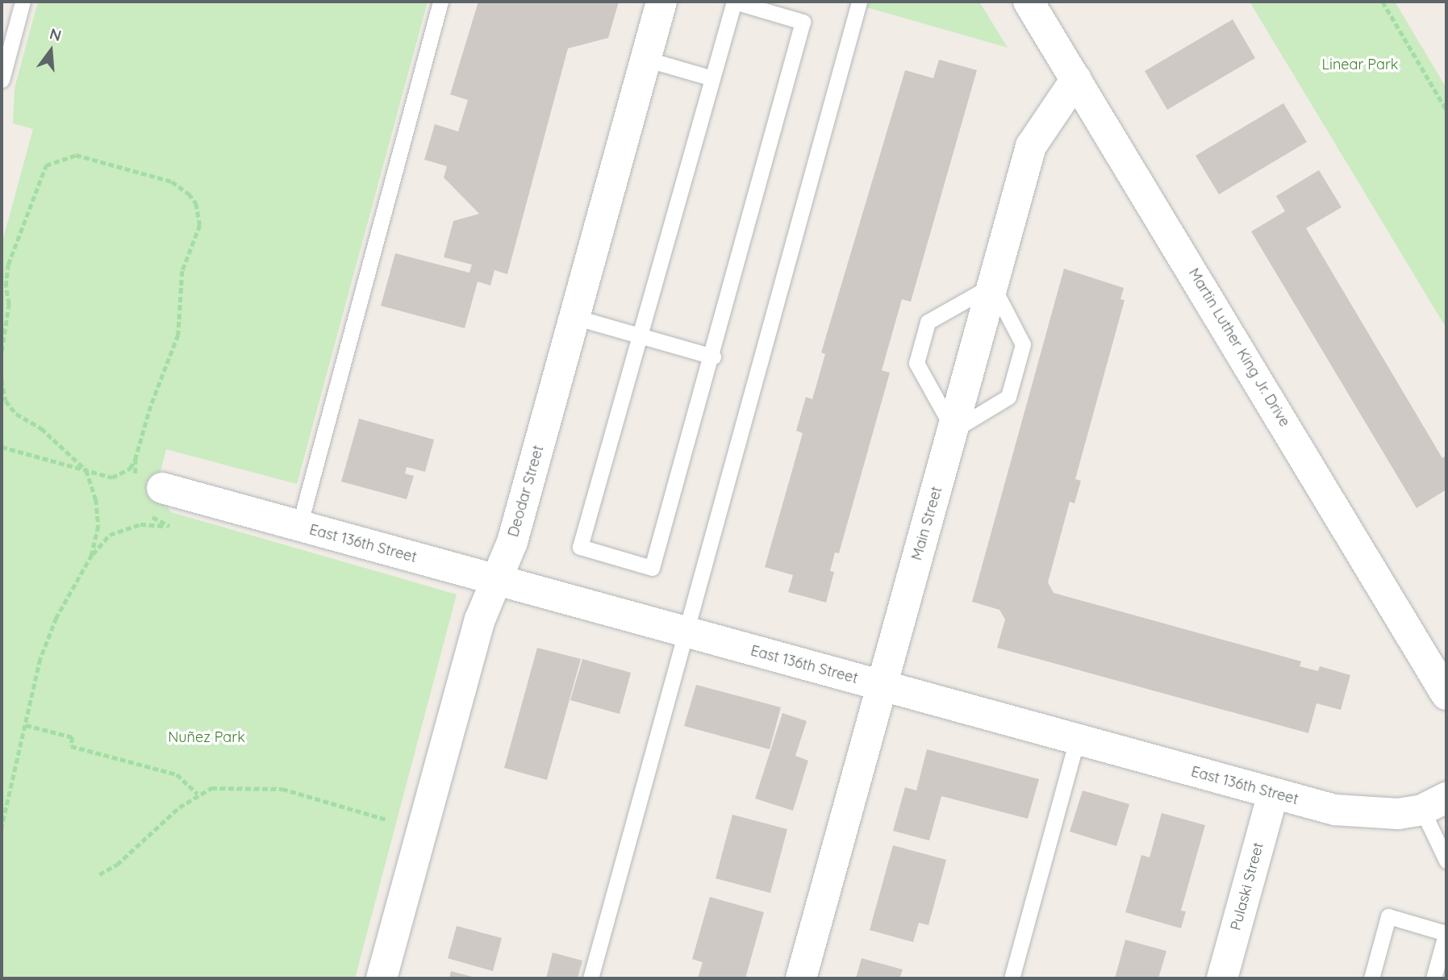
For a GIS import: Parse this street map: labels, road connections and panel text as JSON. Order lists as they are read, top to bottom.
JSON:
{
  "streets": {
    "street": [
      "Martin Luther King Jr. Drive",
      "Deodar Street",
      "Main Street",
      "East 136th Street",
      "Pulaski Street"
    ]
  },
  "crossings": [
    ["Martin Luther King Jr. Drive", "Main Street"],
    ["Deodar Street", "East 136th Street"],
    ["Main Street", "East 136th Street"],
    ["East 136th Street", "Pulaski Street"]
  ],
  "parks": ["Linear Park", "Nuñez Park"],
  "north": "top"
}
